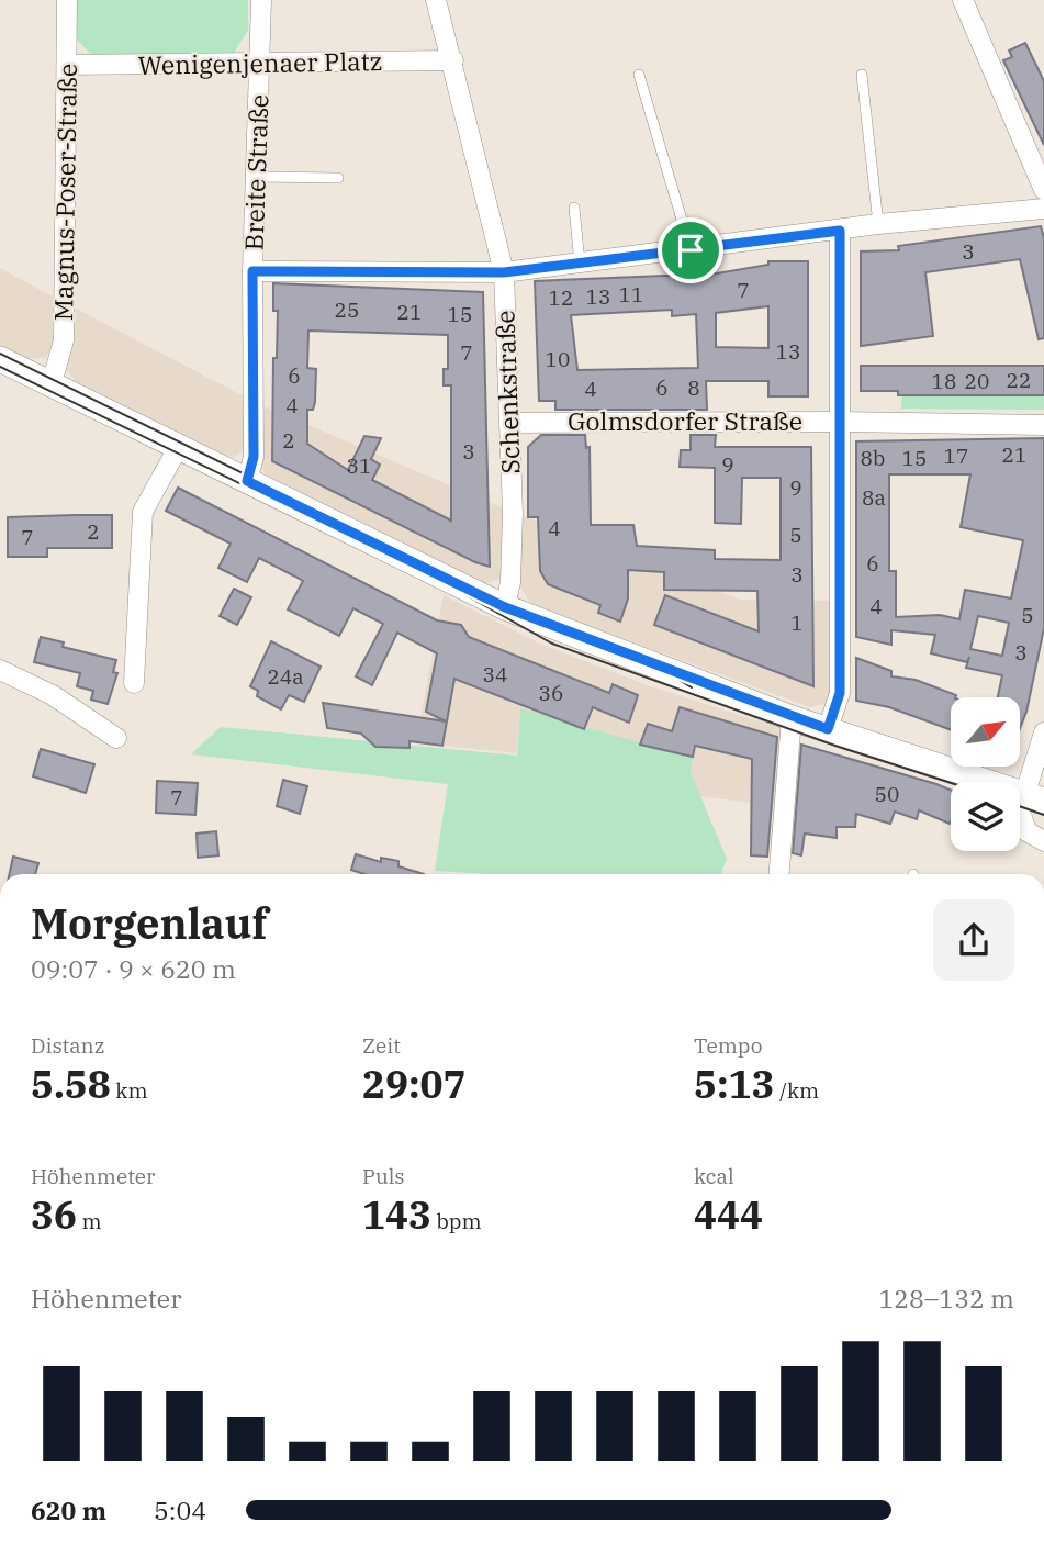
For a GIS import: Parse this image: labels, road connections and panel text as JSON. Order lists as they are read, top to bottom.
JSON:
{
  "streets": {
    "street": [
      "Wenigenjenaer Platz",
      "Breite Straße",
      "Magnus-Poser-Straße",
      "Schenkstraße",
      "Golmsdorfer Straße"
    ]
  },
  "crossings": [
    ["Wenigenjenaer Platz", "Breite Straße"],
    ["Wenigenjenaer Platz", "Magnus-Poser-Straße"],
    ["Wenigenjenaer Platz", "Schenkstraße"],
    ["Schenkstraße", "Golmsdorfer Straße"]
  ],
  "house_numbers": [
    "3",
    "7",
    "11",
    "13",
    "12",
    "25",
    "21",
    "15",
    "13",
    "7",
    "10",
    "6",
    "22",
    "18",
    "20",
    "6",
    "8",
    "4",
    "4",
    "2",
    "3",
    "21",
    "17",
    "8b",
    "15",
    "9",
    "31",
    "9",
    "8a",
    "4",
    "2",
    "5",
    "7",
    "6",
    "3",
    "4",
    "5",
    "1",
    "3",
    "34",
    "24a",
    "36",
    "50",
    "7"
  ],
  "north": "top right",
  "page": {
    "heading": ["Morgenlauf", "09:07 · 9 × 620 m"],
    "stats": [
      ["Distanz", "5.58 km"],
      ["Zeit", "29:07"],
      ["Tempo", "5:13 /km"],
      ["Höhenmeter", "36 m"],
      ["Puls", "143 bpm"],
      ["kcal", "444"]
    ],
    "chart": ["Höhenmeter", "128–132 m"],
    "list": [
      {
        "name": "620 m",
        "note": "5:04"
      }
    ]
  }
}
